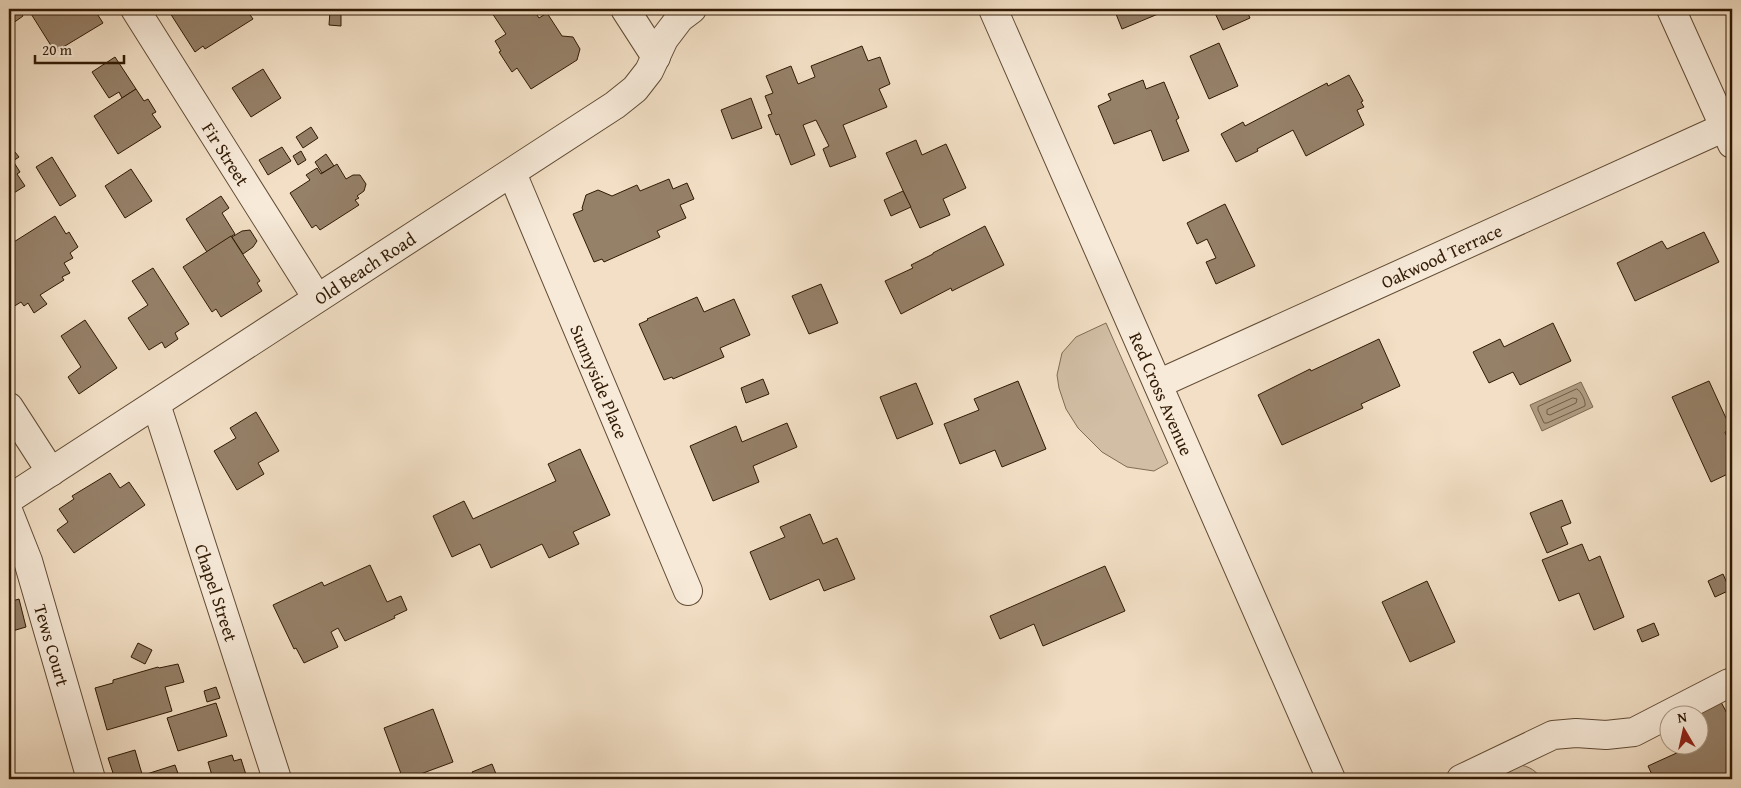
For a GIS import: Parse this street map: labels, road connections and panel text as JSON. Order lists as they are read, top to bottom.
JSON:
{
  "streets": {
    "street": [
      "Fir Street",
      "Oakwood Terrace",
      "Old Beach Road",
      "Sunnyside Place",
      "Red Cross Avenue",
      "Chapel Street",
      "Tews Court"
    ]
  },
  "crossings": [
    ["Fir Street", "Old Beach Road"],
    ["Oakwood Terrace", "Red Cross Avenue"],
    ["Old Beach Road", "Sunnyside Place"],
    ["Old Beach Road", "Chapel Street"]
  ],
  "scale_bar": "20 m",
  "north": "top"
}
